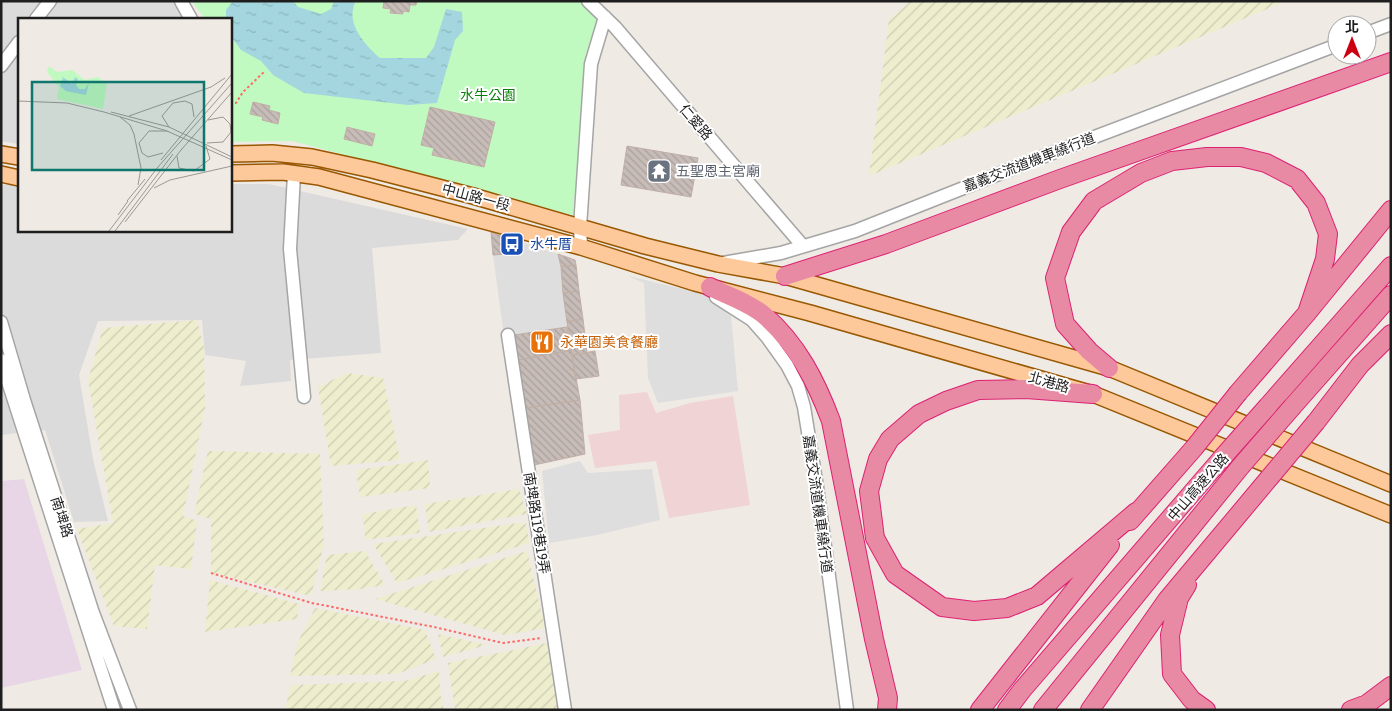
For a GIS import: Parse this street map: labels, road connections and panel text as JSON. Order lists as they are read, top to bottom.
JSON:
{
  "streets": {
    "highway": ["中山高速公路"],
    "main road": ["中山路一段", "北港路"],
    "street": [
      "仁愛路",
      "嘉義交流道機車繞行道",
      "南埤路",
      "南埤路119巷19弄"
    ]
  },
  "crossings": [
    ["仁愛路", "嘉義交流道機車繞行道"],
    ["嘉義交流道機車繞行道", "中山路一段"],
    ["嘉義交流道機車繞行道", "北港路"],
    ["中山路一段", "北港路"]
  ],
  "parks": ["水牛公園"],
  "places": {
    "temple": ["五聖恩主宮廟"],
    "bus stop": ["水牛厝"],
    "restaurant": ["永華園美食餐廳"]
  },
  "north": "top"
}
